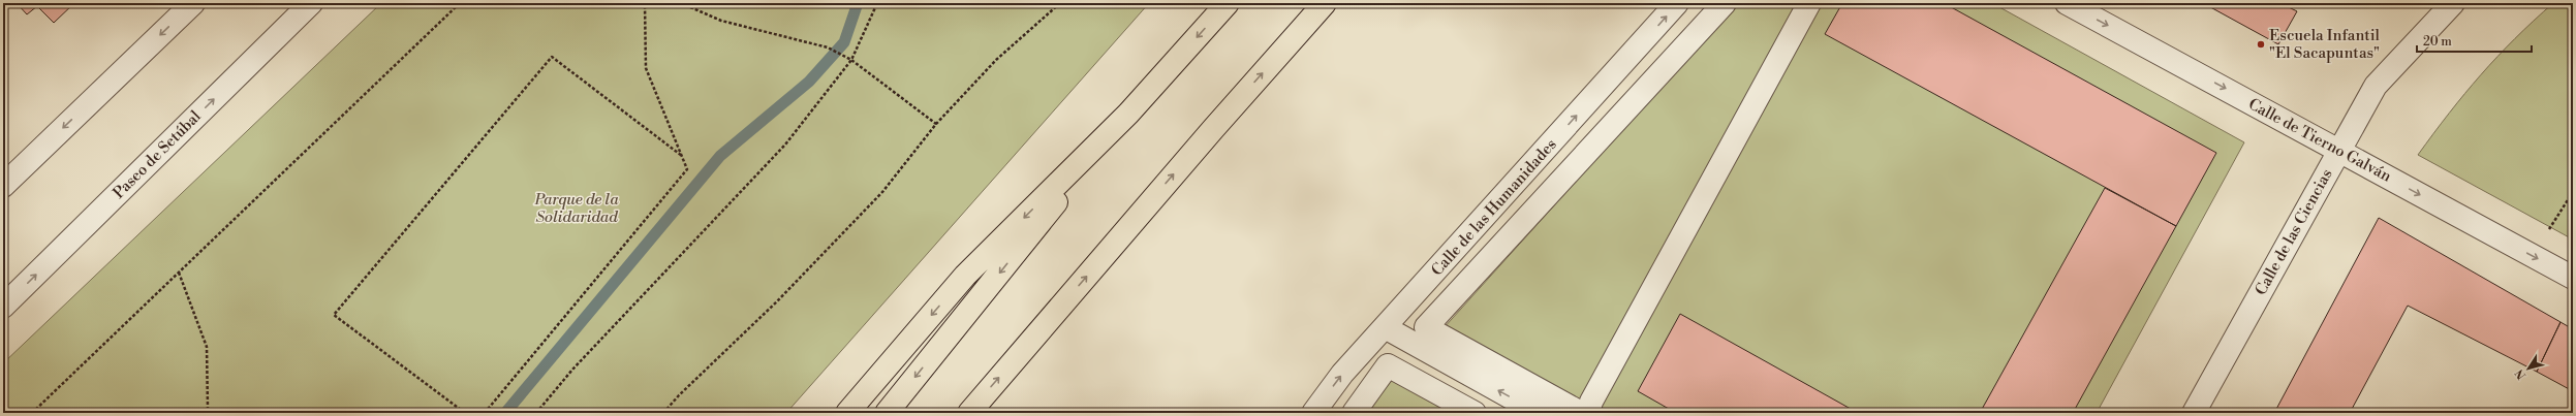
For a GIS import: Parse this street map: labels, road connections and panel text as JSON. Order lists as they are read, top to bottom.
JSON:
{
  "streets": {
    "street": [
      "Calle de Tierno Galván",
      "Paseo de Setúbal",
      "Calle de las Humanidades",
      "Calle de las Ciencias"
    ]
  },
  "crossings": [
    ["Calle de Tierno Galván", "Calle de las Ciencias"]
  ],
  "one_way": ["Calle de Tierno Galván"],
  "parks": ["Parque de la Solidaridad"],
  "places": ["Escuela Infantil \"El Sacapuntas\""],
  "scale_bar": "20 m",
  "north": "bottom left"
}
